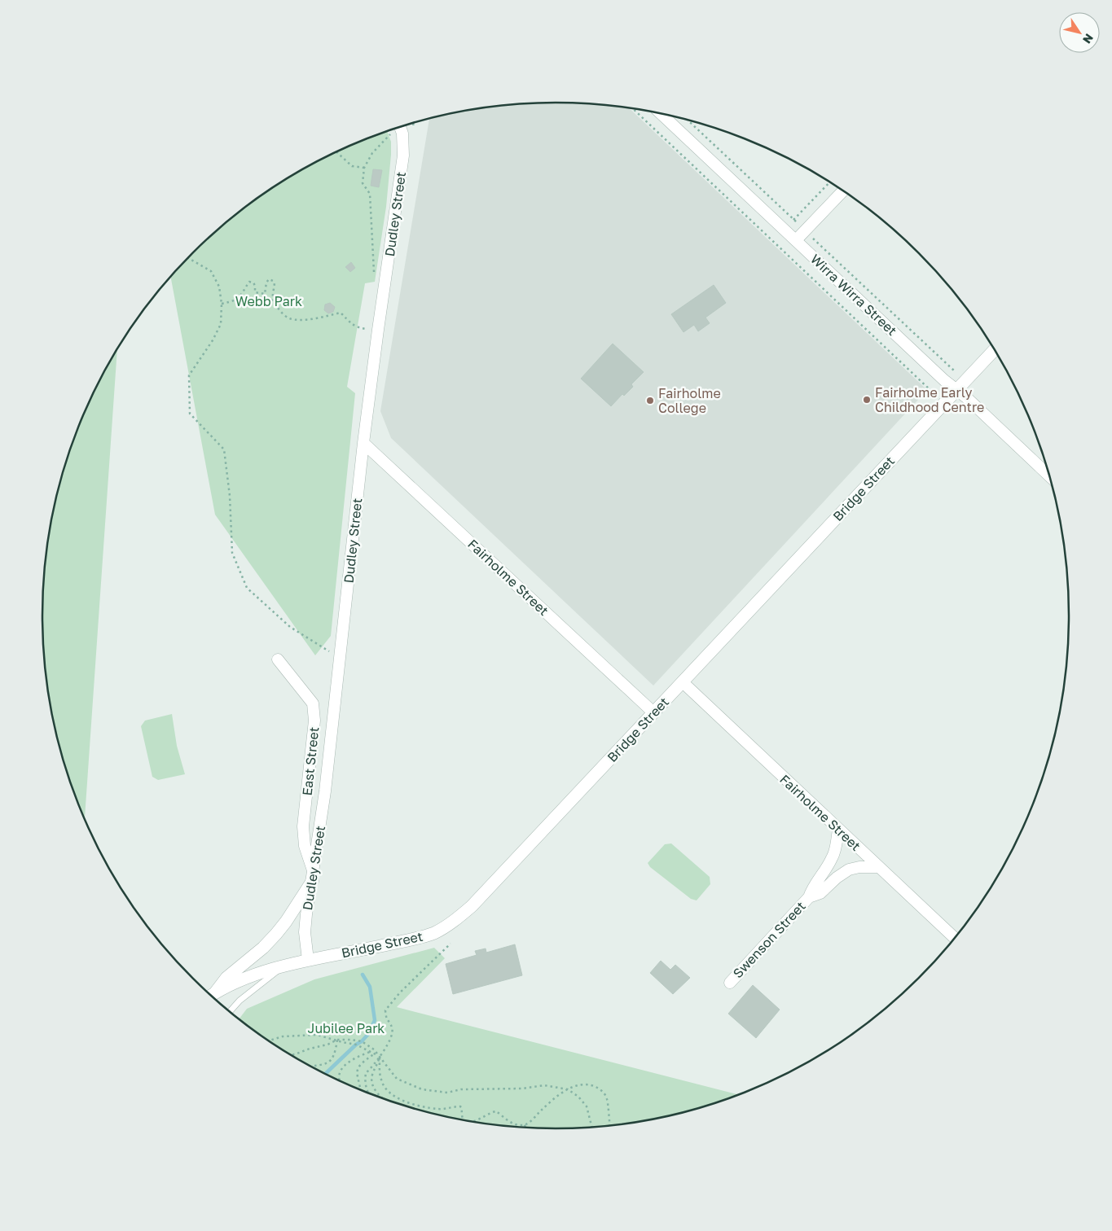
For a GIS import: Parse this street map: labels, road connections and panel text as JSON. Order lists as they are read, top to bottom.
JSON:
{
  "streets": {
    "street": [
      "Dudley Street",
      "Wirra Wirra Street",
      "Bridge Street",
      "Fairholme Street",
      "East Street",
      "Swenson Street"
    ]
  },
  "crossings": [
    ["Dudley Street", "Bridge Street"],
    ["Dudley Street", "Fairholme Street"],
    ["Dudley Street", "East Street"],
    ["Wirra Wirra Street", "Bridge Street"],
    ["Bridge Street", "Fairholme Street"],
    ["Fairholme Street", "Swenson Street"]
  ],
  "parks": ["Webb Park", "Jubilee Park"],
  "places": ["Fairholme Early Childhood Centre", "Fairholme College"],
  "north": "bottom right"
}
